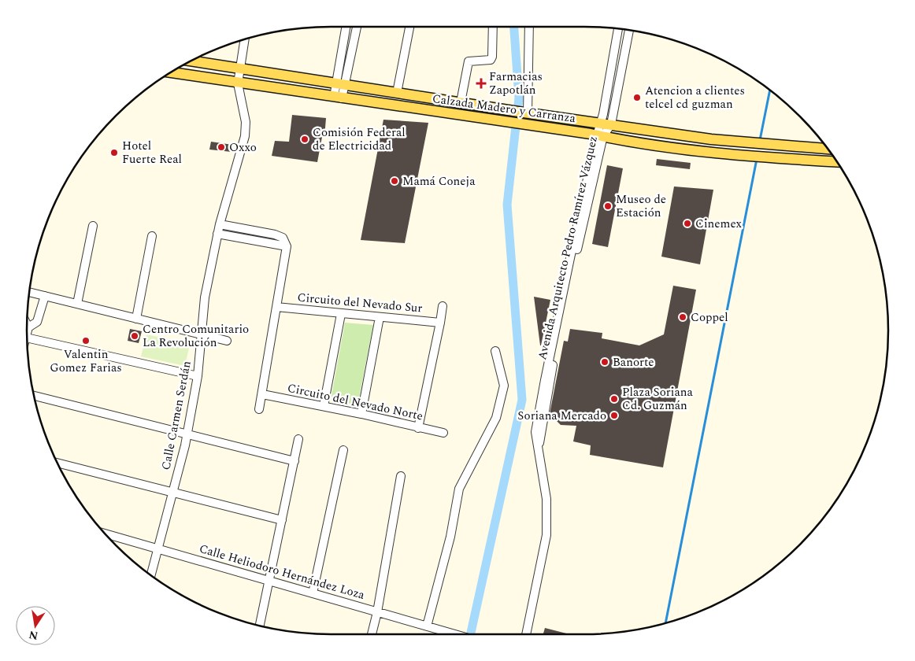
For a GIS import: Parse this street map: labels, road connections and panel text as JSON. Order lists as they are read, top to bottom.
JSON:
{
  "streets": {
    "main road": ["Calzada Madero y Carranza"],
    "street": [
      "Avenida Arquitecto Pedro Ramírez Vázquez",
      "Circuito del Nevado Sur",
      "Circuito del Nevado Norte",
      "Calle Carmen Serdán",
      "Calle Heliodoro Hernández Loza"
    ]
  },
  "crossings": [
    ["Calzada Madero y Carranza", "Avenida Arquitecto Pedro Ramírez Vázquez"],
    ["Calzada Madero y Carranza", "Calle Carmen Serdán"],
    ["Calle Carmen Serdán", "Calle Heliodoro Hernández Loza"]
  ],
  "places": {
    "health": ["Farmacias Zapotlán"],
    "other": [
      "Atencion a clientes telcel cd guzman",
      "Comisión Federal de Electricidad",
      "Oxxo",
      "Hotel Fuerte Real",
      "Mamá Coneja",
      "Museo de Estación",
      "Cinemex",
      "Coppel",
      "Centro Comunitario La Revolución",
      "Valentin Gomez Farias",
      "Banorte",
      "Plaza Soriana Cd. Guzmán",
      "Soriana Mercado"
    ]
  },
  "north": "bottom"
}
